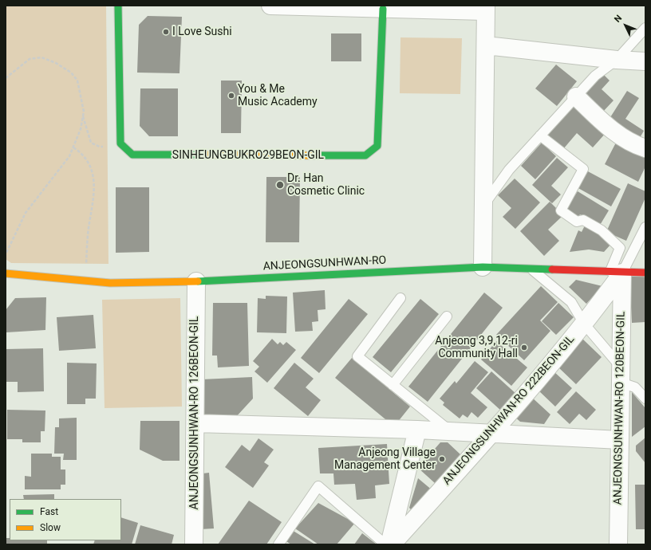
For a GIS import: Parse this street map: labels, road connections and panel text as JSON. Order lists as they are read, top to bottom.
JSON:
{
  "streets": {
    "street": [
      "SINHEUNGBUKRO29BEON-GIL",
      "ANJEONGSUNHWAN-RO",
      "ANJEONGSUNHWAN-RO 120BEON-GIL",
      "ANJEONGSUNHWAN-RO 222BEON-GIL",
      "ANJEONGSUNHWAN-RO 126BEON-GIL"
    ]
  },
  "crossings": [
    ["ANJEONGSUNHWAN-RO", "ANJEONGSUNHWAN-RO 120BEON-GIL"],
    ["ANJEONGSUNHWAN-RO", "ANJEONGSUNHWAN-RO 222BEON-GIL"],
    ["ANJEONGSUNHWAN-RO", "ANJEONGSUNHWAN-RO 126BEON-GIL"],
    ["ANJEONGSUNHWAN-RO 120BEON-GIL", "ANJEONGSUNHWAN-RO 222BEON-GIL"]
  ],
  "places": [
    "I Love Sushi",
    "You & Me Music Academy",
    "Dr. Han Cosmetic Clinic",
    "Anjeong 3,9,12-ri Community Hall",
    "Anjeong Village Management Center"
  ],
  "legend": ["Fast", "Slow"],
  "north": "top left"
}
